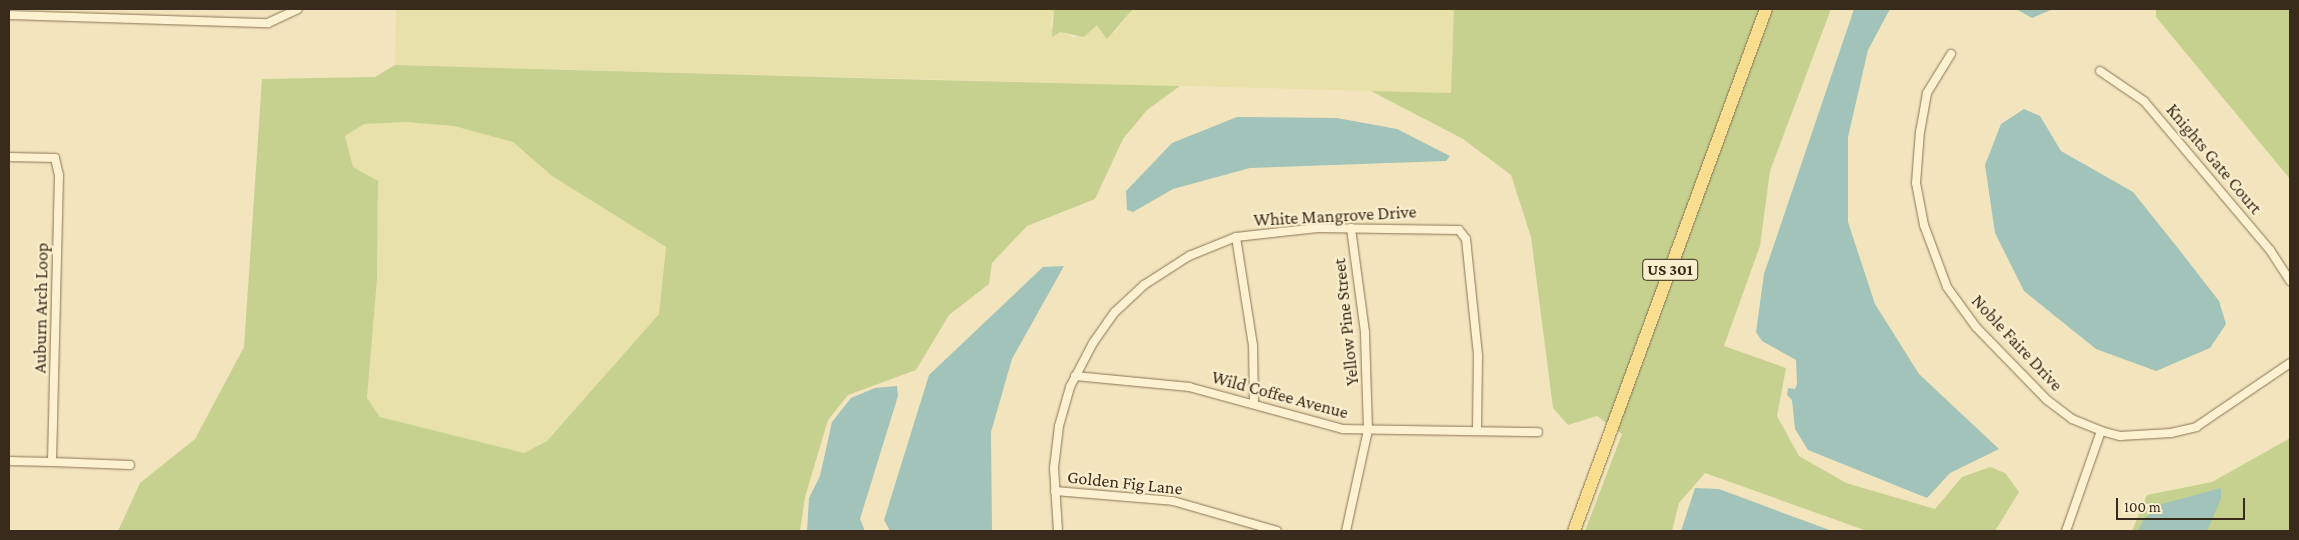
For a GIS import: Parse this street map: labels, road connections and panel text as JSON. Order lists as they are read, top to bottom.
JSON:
{
  "streets": {
    "main road": ["US 301"],
    "street": [
      "Knights Gate Court",
      "White Mangrove Drive",
      "Auburn Arch Loop",
      "Yellow Pine Street",
      "Noble Faire Drive",
      "Wild Coffee Avenue",
      "Golden Fig Lane"
    ]
  },
  "crossings": [
    ["White Mangrove Drive", "Yellow Pine Street"],
    ["White Mangrove Drive", "Wild Coffee Avenue"],
    ["White Mangrove Drive", "Golden Fig Lane"],
    ["Yellow Pine Street", "Wild Coffee Avenue"]
  ],
  "scale_bar": "100 m"
}
